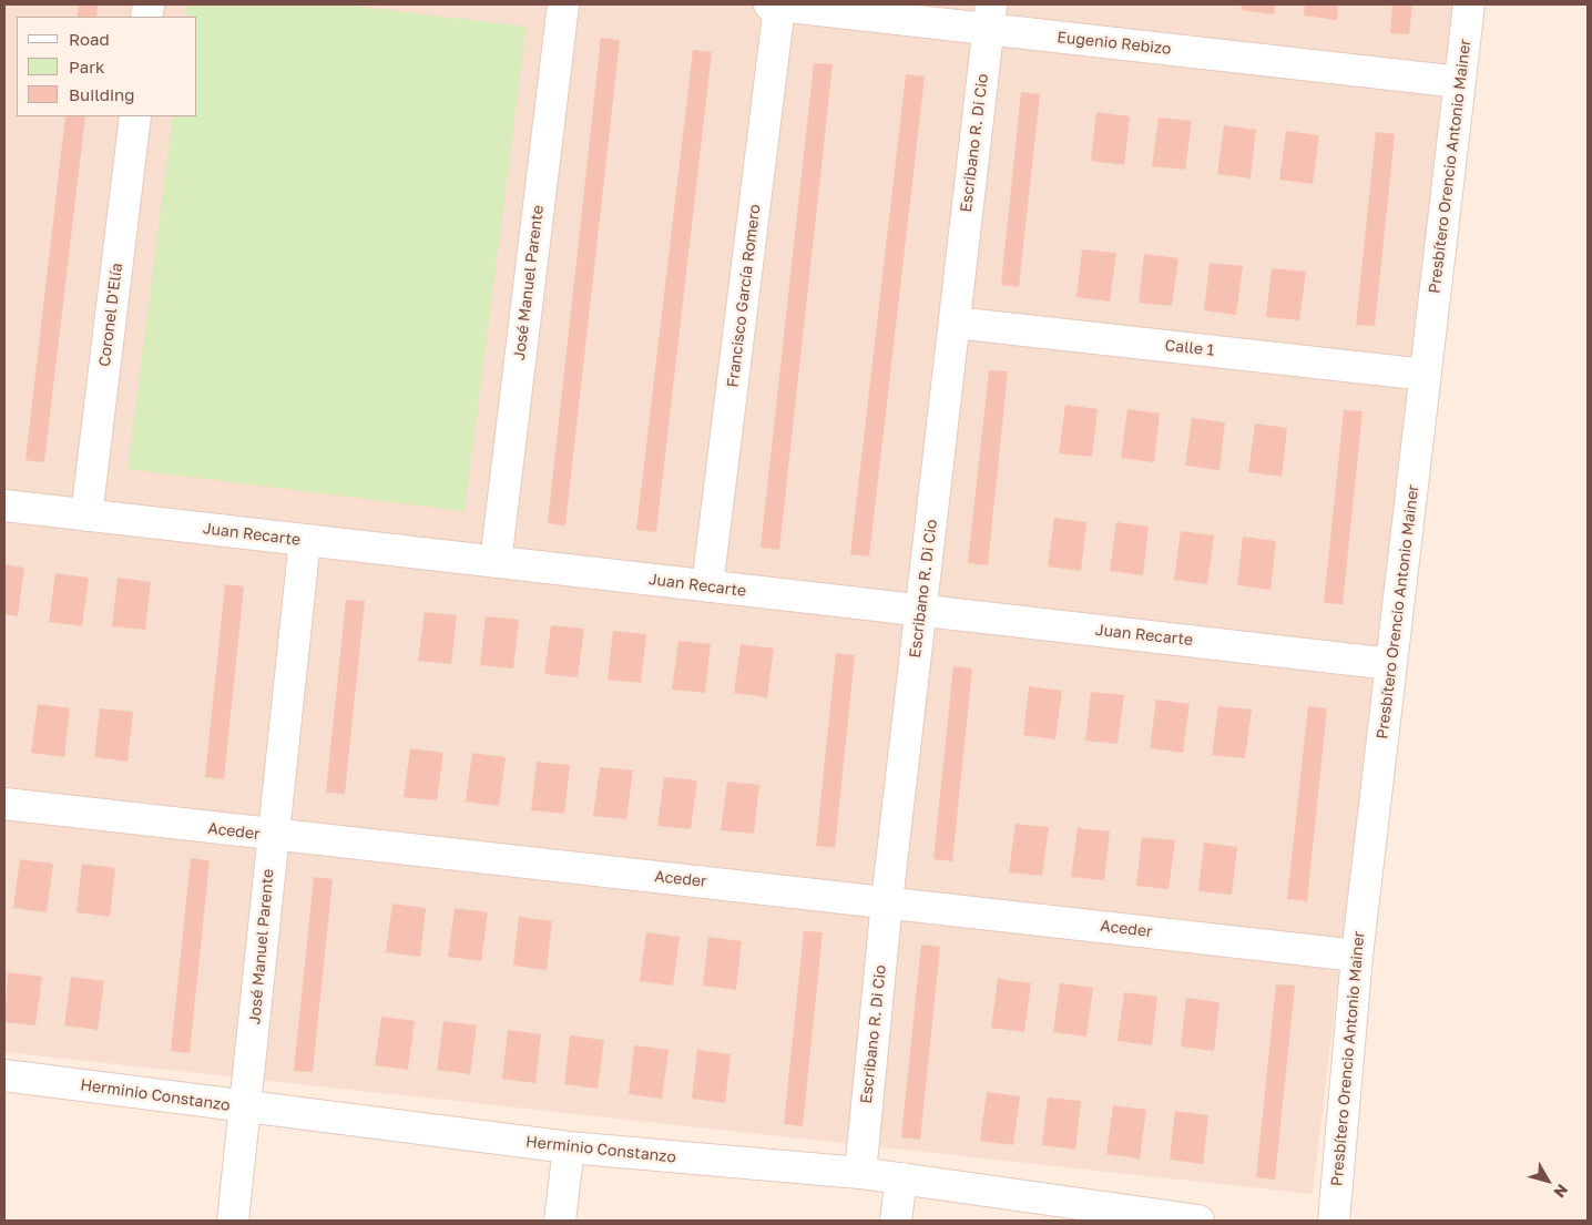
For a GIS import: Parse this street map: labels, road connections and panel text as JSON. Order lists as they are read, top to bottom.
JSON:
{
  "streets": {
    "street": [
      "Eugenio Rebizo",
      "Escribano R. Di Cio",
      "Presbítero Orencio Antonio Mainer",
      "José Manuel Parente",
      "Francisco García Romero",
      "Coronel D'Elía",
      "Calle 1",
      "Juan Recarte",
      "Aceder",
      "Herminio Constanzo"
    ]
  },
  "crossings": [
    ["Eugenio Rebizo", "Escribano R. Di Cio"],
    ["Eugenio Rebizo", "Presbítero Orencio Antonio Mainer"],
    ["Eugenio Rebizo", "Francisco García Romero"],
    ["Escribano R. Di Cio", "Calle 1"],
    ["Escribano R. Di Cio", "Juan Recarte"],
    ["Escribano R. Di Cio", "Aceder"],
    ["Escribano R. Di Cio", "Herminio Constanzo"],
    ["Presbítero Orencio Antonio Mainer", "Calle 1"],
    ["Presbítero Orencio Antonio Mainer", "Juan Recarte"],
    ["Presbítero Orencio Antonio Mainer", "Aceder"],
    ["José Manuel Parente", "Juan Recarte"],
    ["José Manuel Parente", "Aceder"],
    ["José Manuel Parente", "Herminio Constanzo"],
    ["Francisco García Romero", "Juan Recarte"],
    ["Coronel D'Elía", "Juan Recarte"]
  ],
  "legend": ["Road", "Park", "Building"],
  "north": "bottom right"
}
